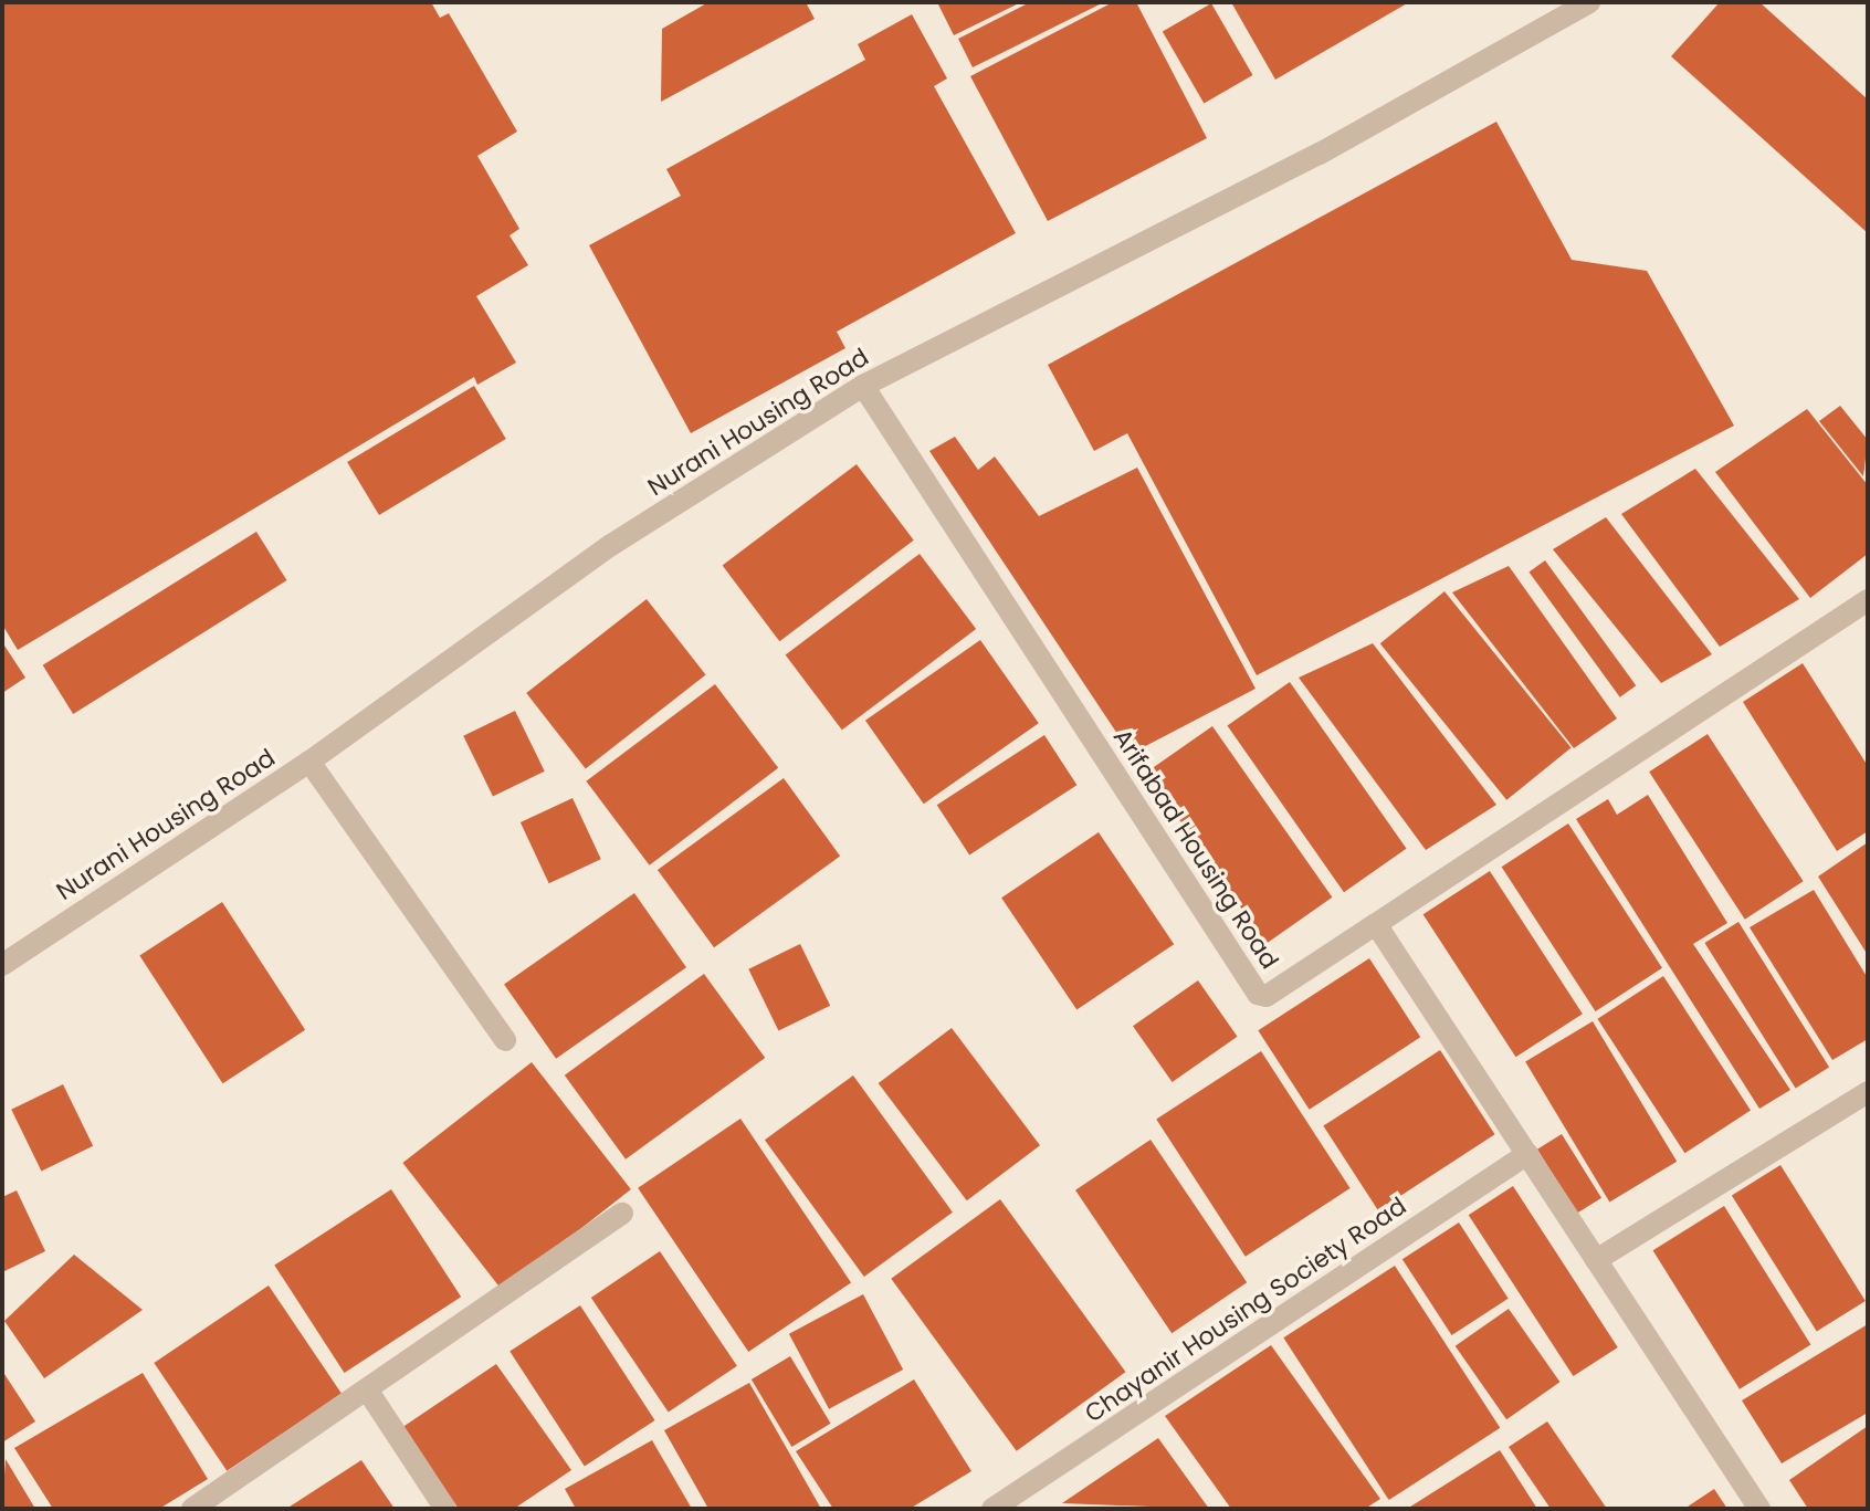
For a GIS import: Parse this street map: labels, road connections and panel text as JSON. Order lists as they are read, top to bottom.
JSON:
{
  "streets": {
    "street": ["Nurani Housing Road", "Arifabad Housing Road", "Chayanir Housing Society Road"]
  },
  "crossings": [
    ["Nurani Housing Road", "Arifabad Housing Road"]
  ]
}
